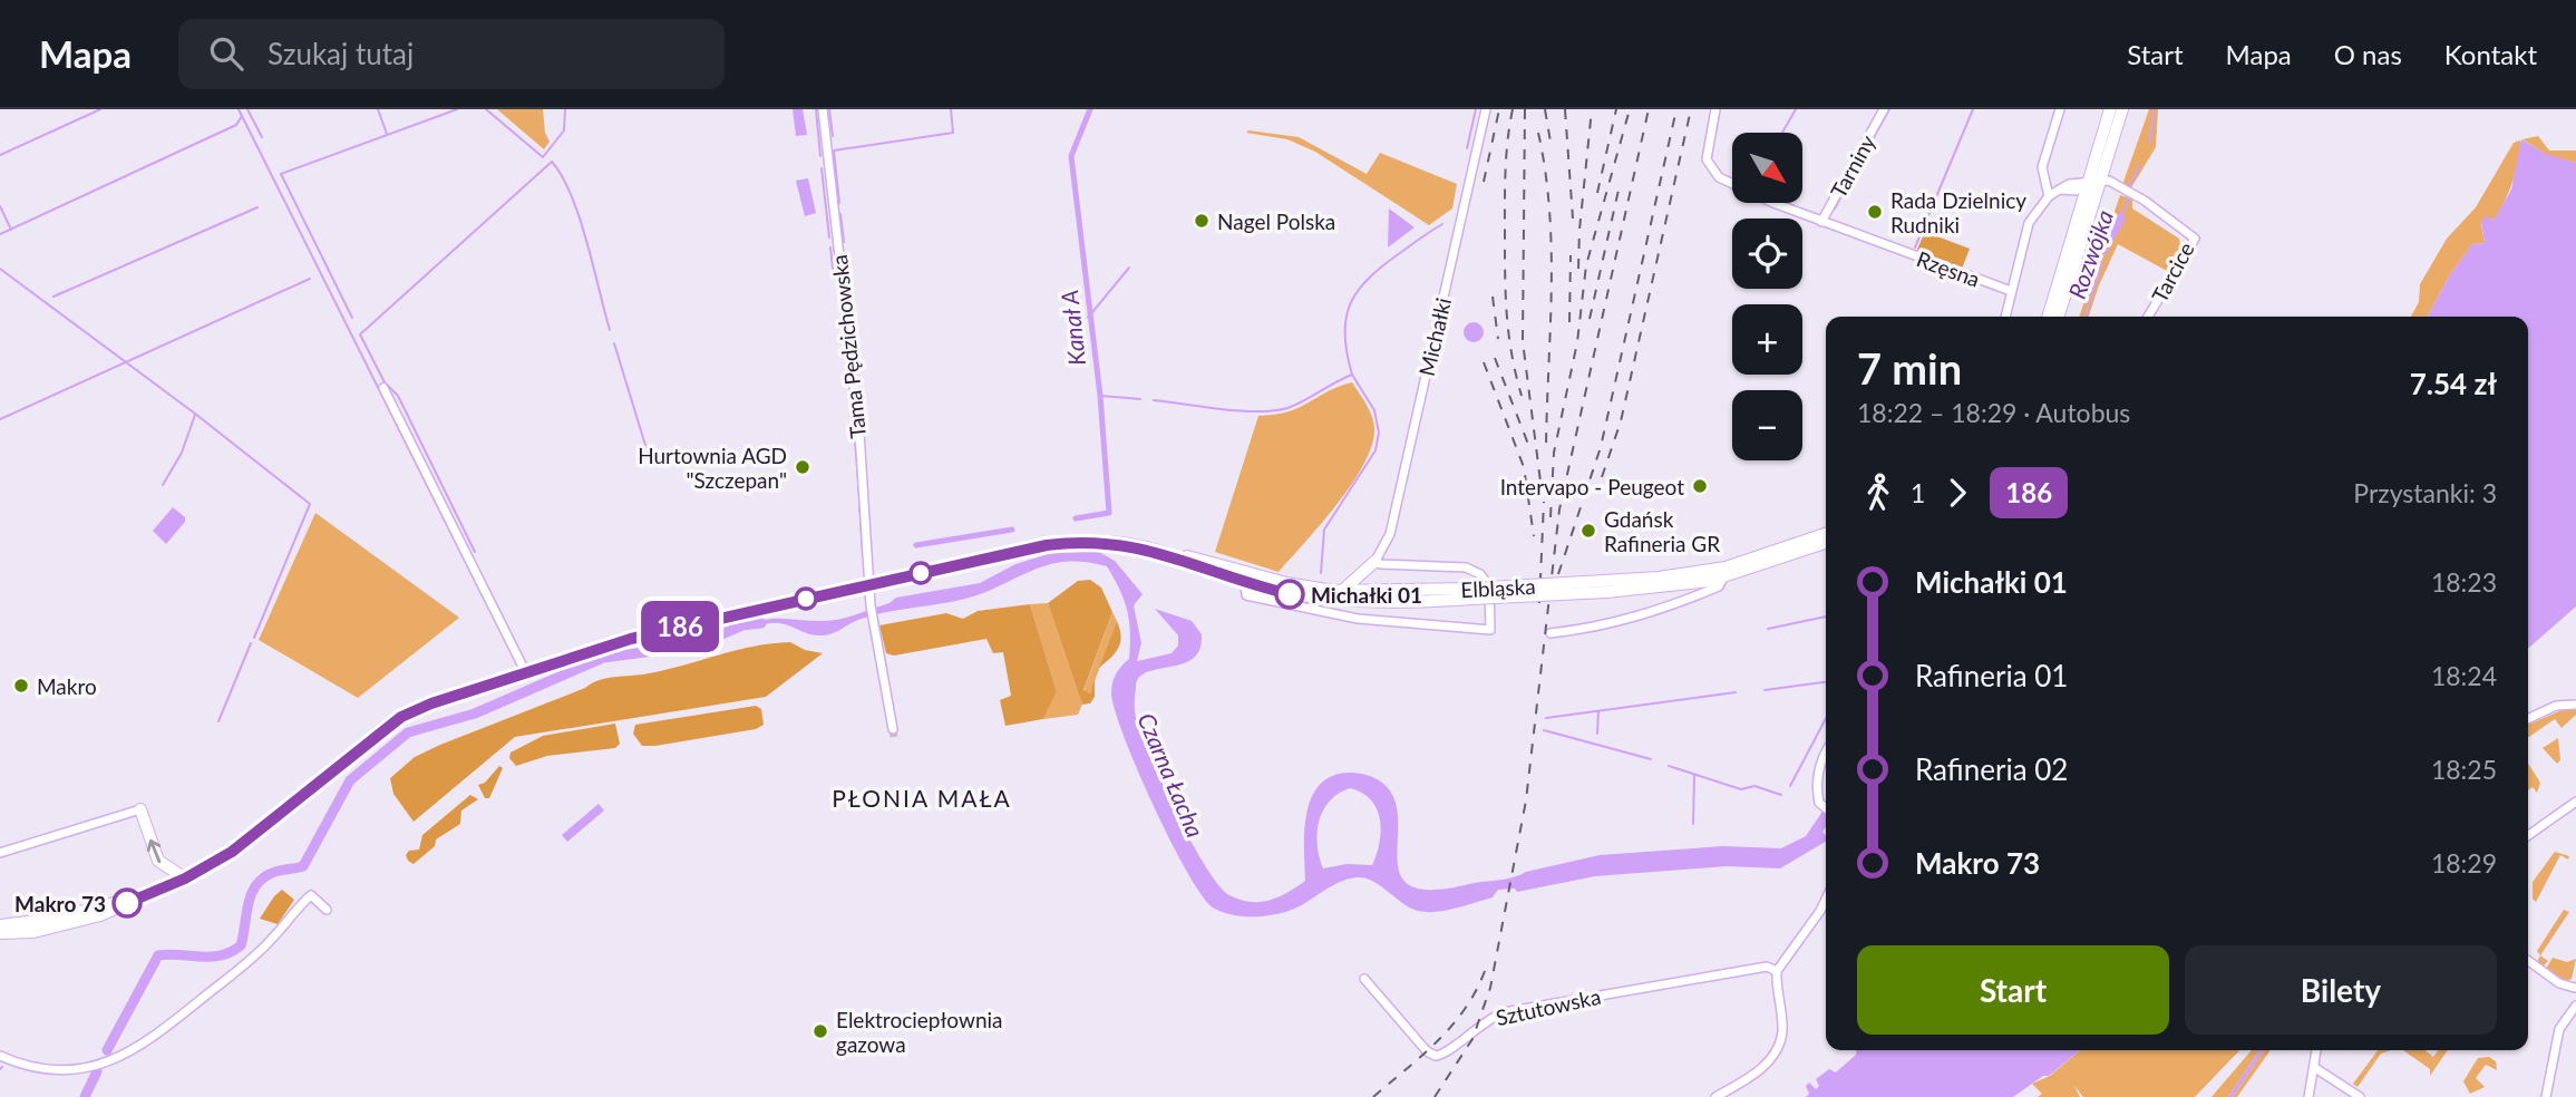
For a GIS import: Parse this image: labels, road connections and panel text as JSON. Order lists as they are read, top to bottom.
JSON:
{
  "streets": {
    "main road": ["Elbląska"],
    "street": [
      "Tarniny",
      "Rzęsna",
      "Tarcice",
      "Michałki",
      "Tama Pędzichowska",
      "Sztutowska"
    ]
  },
  "crossings": [
    ["Tarniny", "Rzęsna"],
    ["Michałki", "Elbląska"],
    ["Tama Pędzichowska", "Elbląska"]
  ],
  "districts": ["PŁONIA MAŁA"],
  "water": ["Rozwójka", "Kanał A", "Czarna Łacha"],
  "places": [
    "Rada Dzielnicy Rudniki",
    "Nagel Polska",
    "Hurtownia AGD \"Szczepan\"",
    "Intervapo - Peugeot",
    "Gdańsk Rafineria GR",
    "Michałki 01",
    "Makro",
    "Makro 73",
    "Elektrociepłownia gazowa"
  ],
  "lines": ["bus line 186"],
  "north": "bottom right",
  "page": {
    "header": "Mapa",
    "search": "Szukaj tutaj",
    "nav": [
      "Start",
      "Mapa",
      "O nas",
      "Kontakt"
    ],
    "on_map": "186",
    "map_buttons": ["+", "−"],
    "heading": ["7 min", "18:22 – 18:29 · Autobus", "7.54 zł"],
    "legs": ["1", "186", "Przystanki: 3"],
    "list": [
      {
        "name": "Michałki 01",
        "value": "18:23"
      },
      {
        "name": "Rafineria 01",
        "value": "18:24"
      },
      {
        "name": "Rafineria 02",
        "value": "18:25"
      },
      {
        "name": "Makro 73",
        "value": "18:29"
      }
    ],
    "buttons": ["Start", "Bilety"]
  }
}
